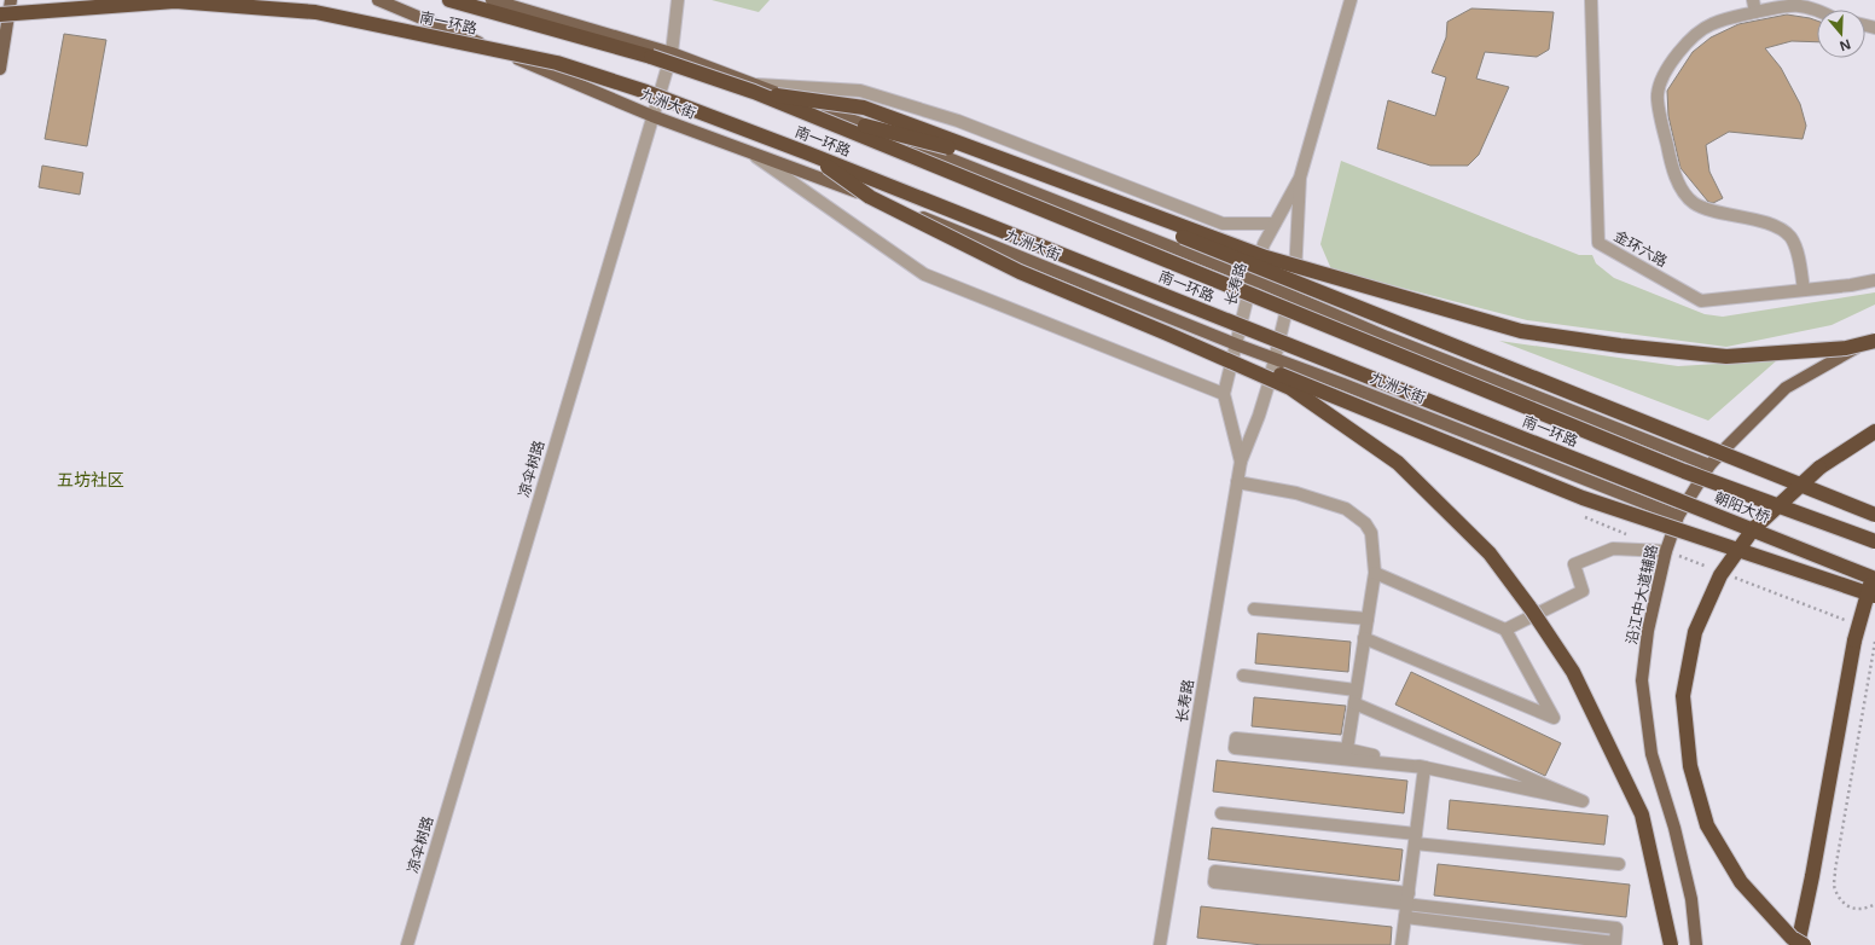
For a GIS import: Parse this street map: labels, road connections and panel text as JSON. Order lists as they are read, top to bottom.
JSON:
{
  "streets": {
    "highway": ["南一环路", "朝阳大桥"],
    "main road": ["九洲大街", "沿江中大道辅路"],
    "street": ["金环六路", "长寿路", "凉伞树路"]
  },
  "crossings": [
    ["南一环路", "朝阳大桥"],
    ["九洲大街", "长寿路"],
    ["九洲大街", "凉伞树路"],
    ["九洲大街", "沿江中大道辅路"]
  ],
  "districts": ["五坊社区"],
  "north": "bottom"
}
